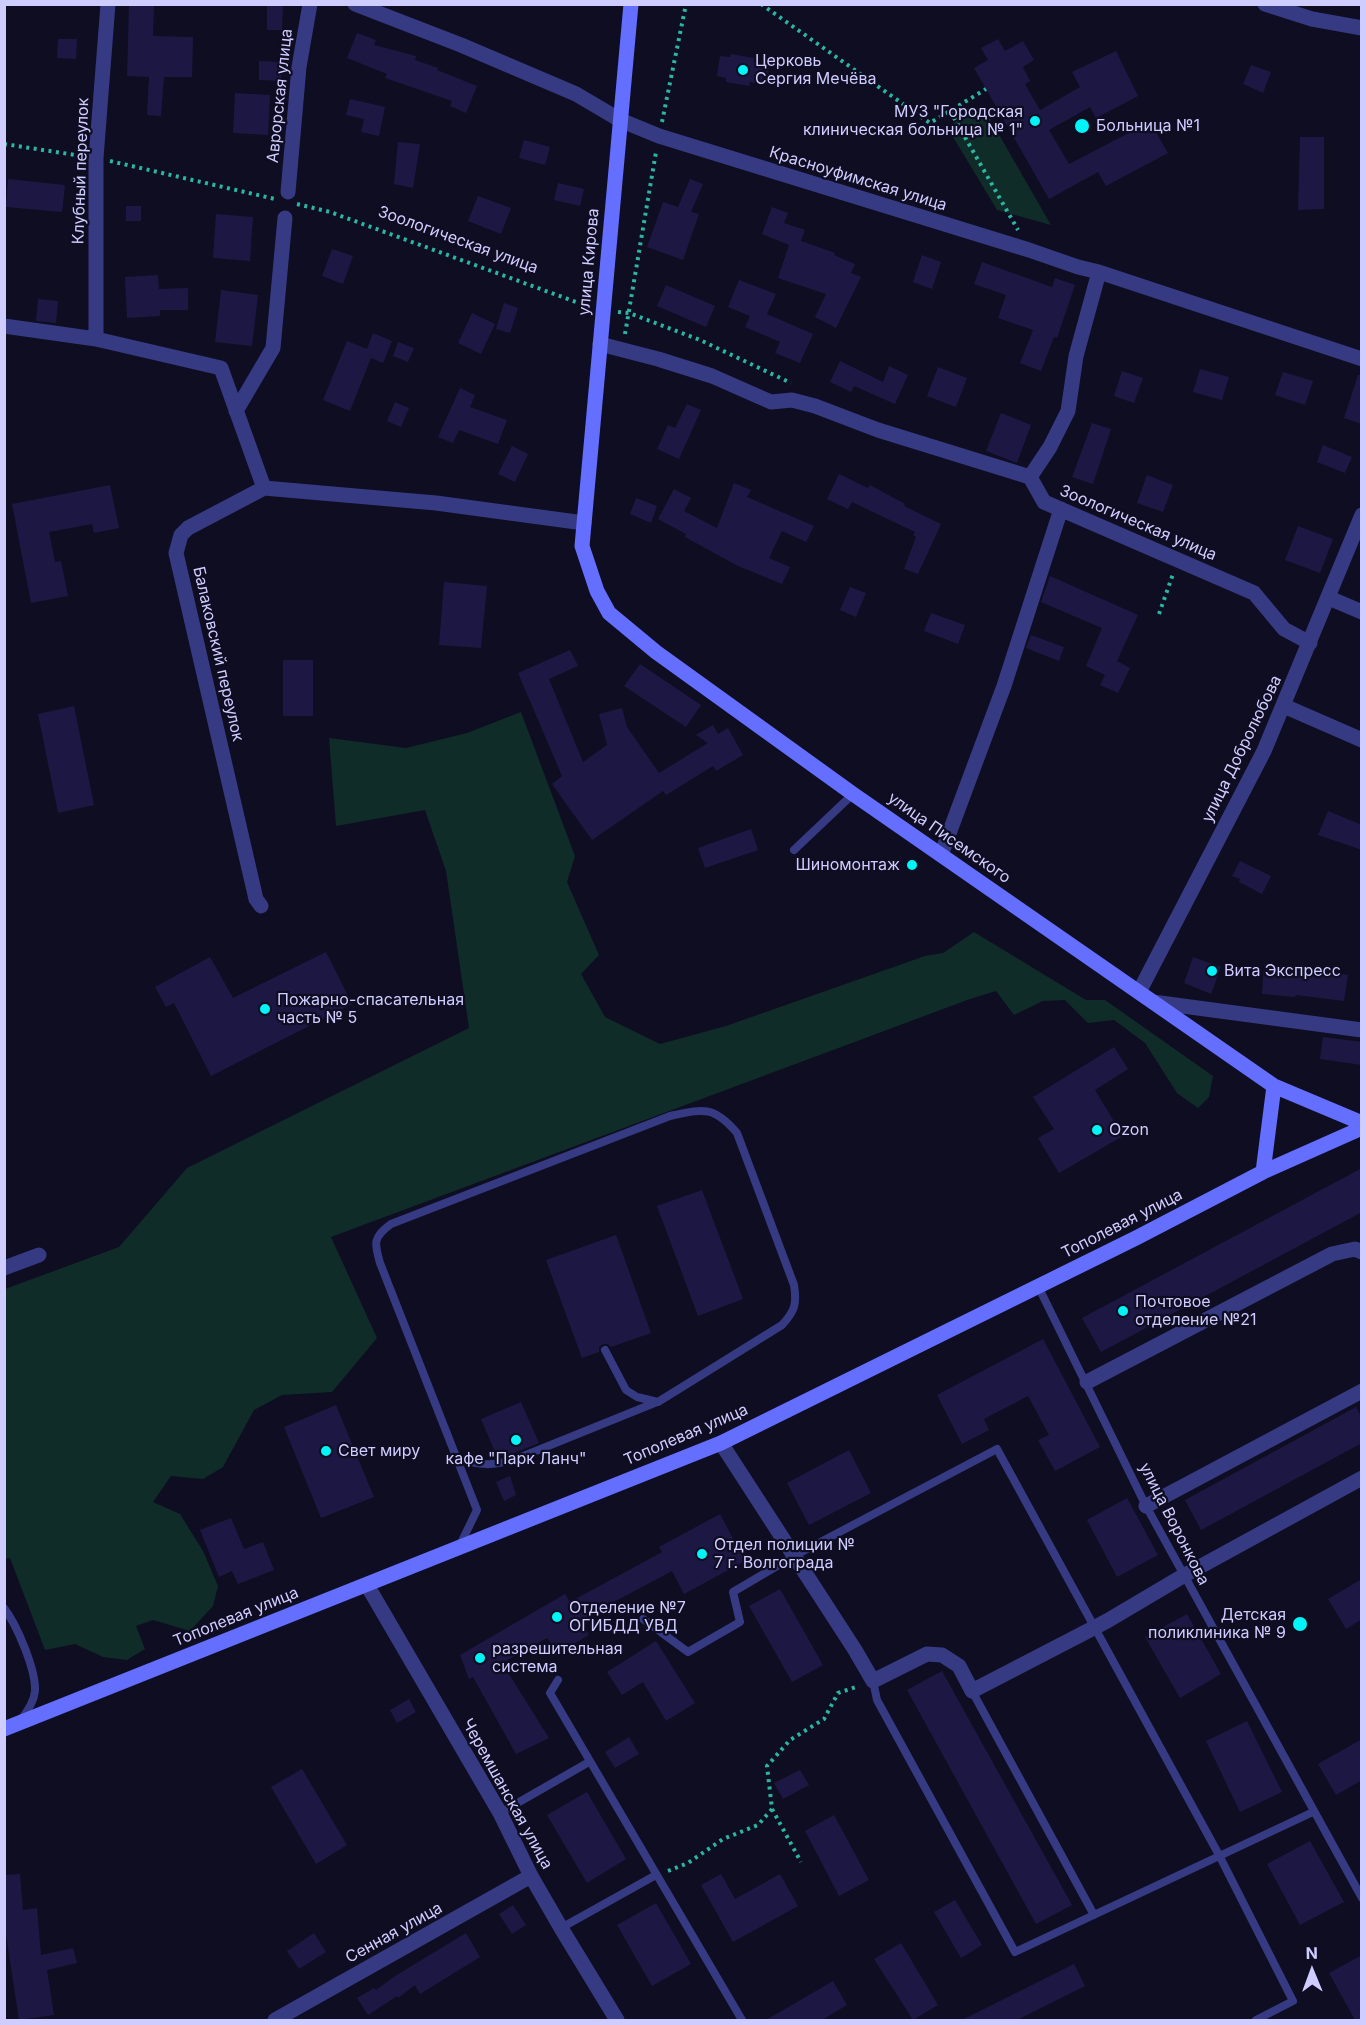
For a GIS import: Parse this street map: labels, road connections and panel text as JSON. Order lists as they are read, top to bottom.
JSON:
{
  "streets": {
    "main road": ["улица Кирова", "улица Писемского", "Тополевая улица"],
    "street": [
      "Аврорская улица",
      "Клубный переулок",
      "Красноуфимская улица",
      "Зоологическая улица",
      "Балаковский переулок",
      "улица Добролюбова",
      "Черемшанская улица",
      "Сенная улица"
    ],
    "lane": ["улица Воронкова"]
  },
  "crossings": [
    ["Аврорская улица", "Зоологическая улица"],
    ["Клубный переулок", "Зоологическая улица"],
    ["Красноуфимская улица", "улица Кирова"],
    ["Зоологическая улица", "улица Кирова"],
    ["Зоологическая улица", "улица Добролюбова"],
    ["улица Кирова", "улица Писемского"],
    ["улица Добролюбова", "улица Писемского"],
    ["Тополевая улица", "улица Воронкова"],
    ["Тополевая улица", "Черемшанская улица"],
    ["Черемшанская улица", "Сенная улица"]
  ],
  "places": [
    "Церковь Сергия Мечёва",
    "МУЗ \"Городская клиническая больница № 1\"",
    "Больница №1",
    "Шиномонтаж",
    "Вита Экспресс",
    "Пожарно-спасательная часть № 5",
    "Ozon",
    "Почтовое отделение №21",
    "кафе \"Парк Ланч\"",
    "Свет миру",
    "Отдел полиции № 7 г. Волгограда",
    "Отделение №7 ОГИБДД УВД",
    "Детская поликлиника № 9",
    "разрешительная система"
  ],
  "north": "top"
}
